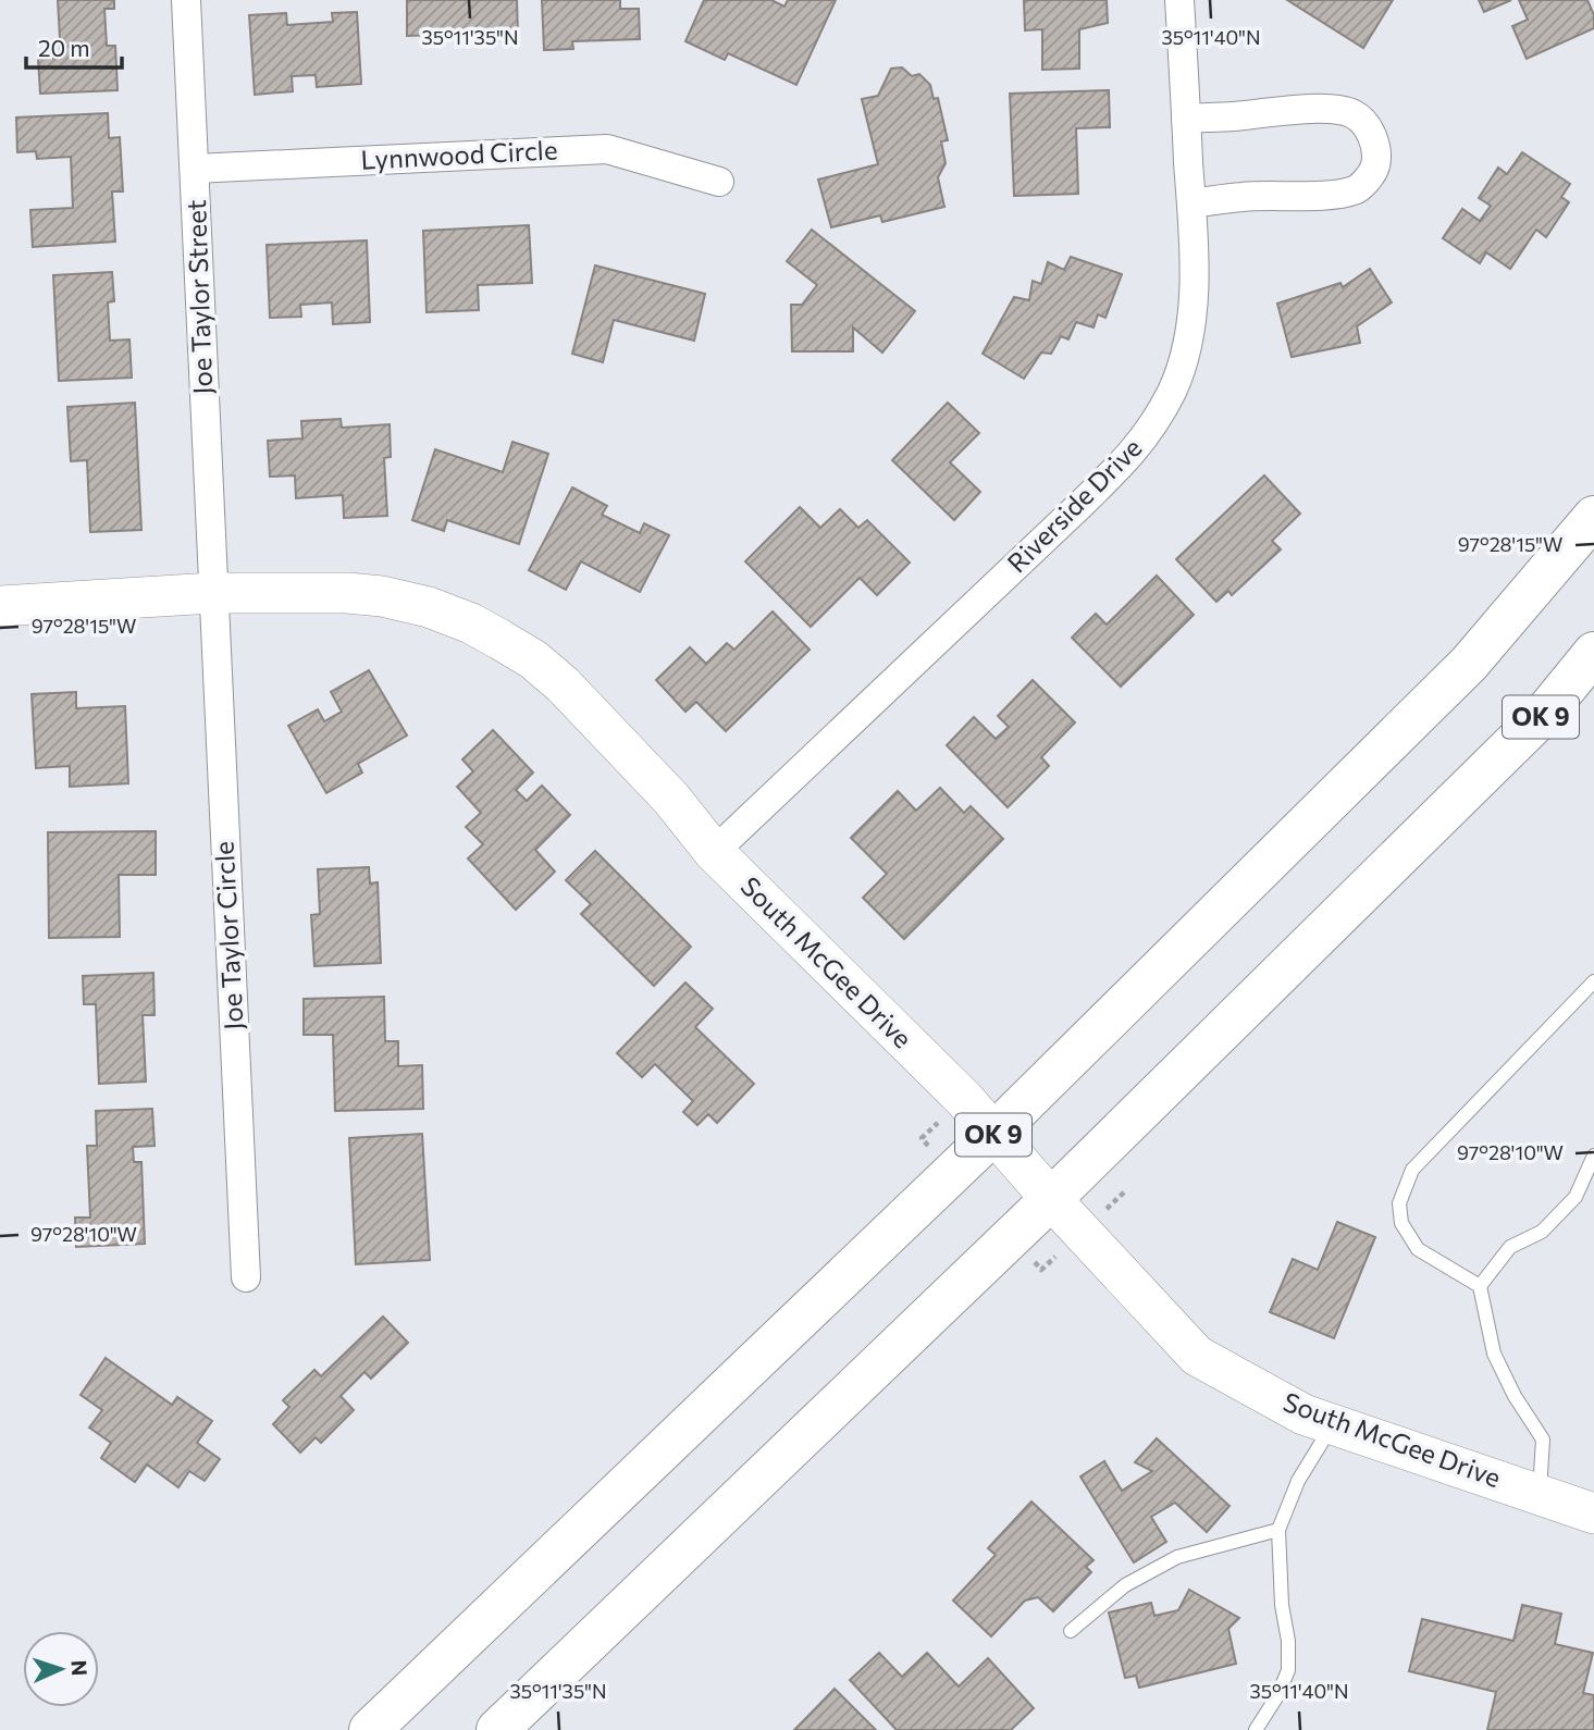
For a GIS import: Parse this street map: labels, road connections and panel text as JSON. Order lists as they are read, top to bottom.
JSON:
{
  "streets": {
    "highway": ["OK 9"],
    "street": [
      "Lynnwood Circle",
      "Joe Taylor Street",
      "Riverside Drive",
      "Joe Taylor Circle",
      "South McGee Drive"
    ]
  },
  "crossings": [
    ["Lynnwood Circle", "Joe Taylor Street"],
    ["Joe Taylor Street", "Joe Taylor Circle"],
    ["Joe Taylor Street", "South McGee Drive"],
    ["Riverside Drive", "South McGee Drive"],
    ["OK 9", "South McGee Drive"],
    ["Joe Taylor Circle", "South McGee Drive"]
  ],
  "scale_bar": "20 m",
  "north": "right",
  "coordinates": [
    "35°11'40\"N",
    "35°11'35\"N",
    "97°28'15\"W",
    "97°28'10\"W"
  ]
}
